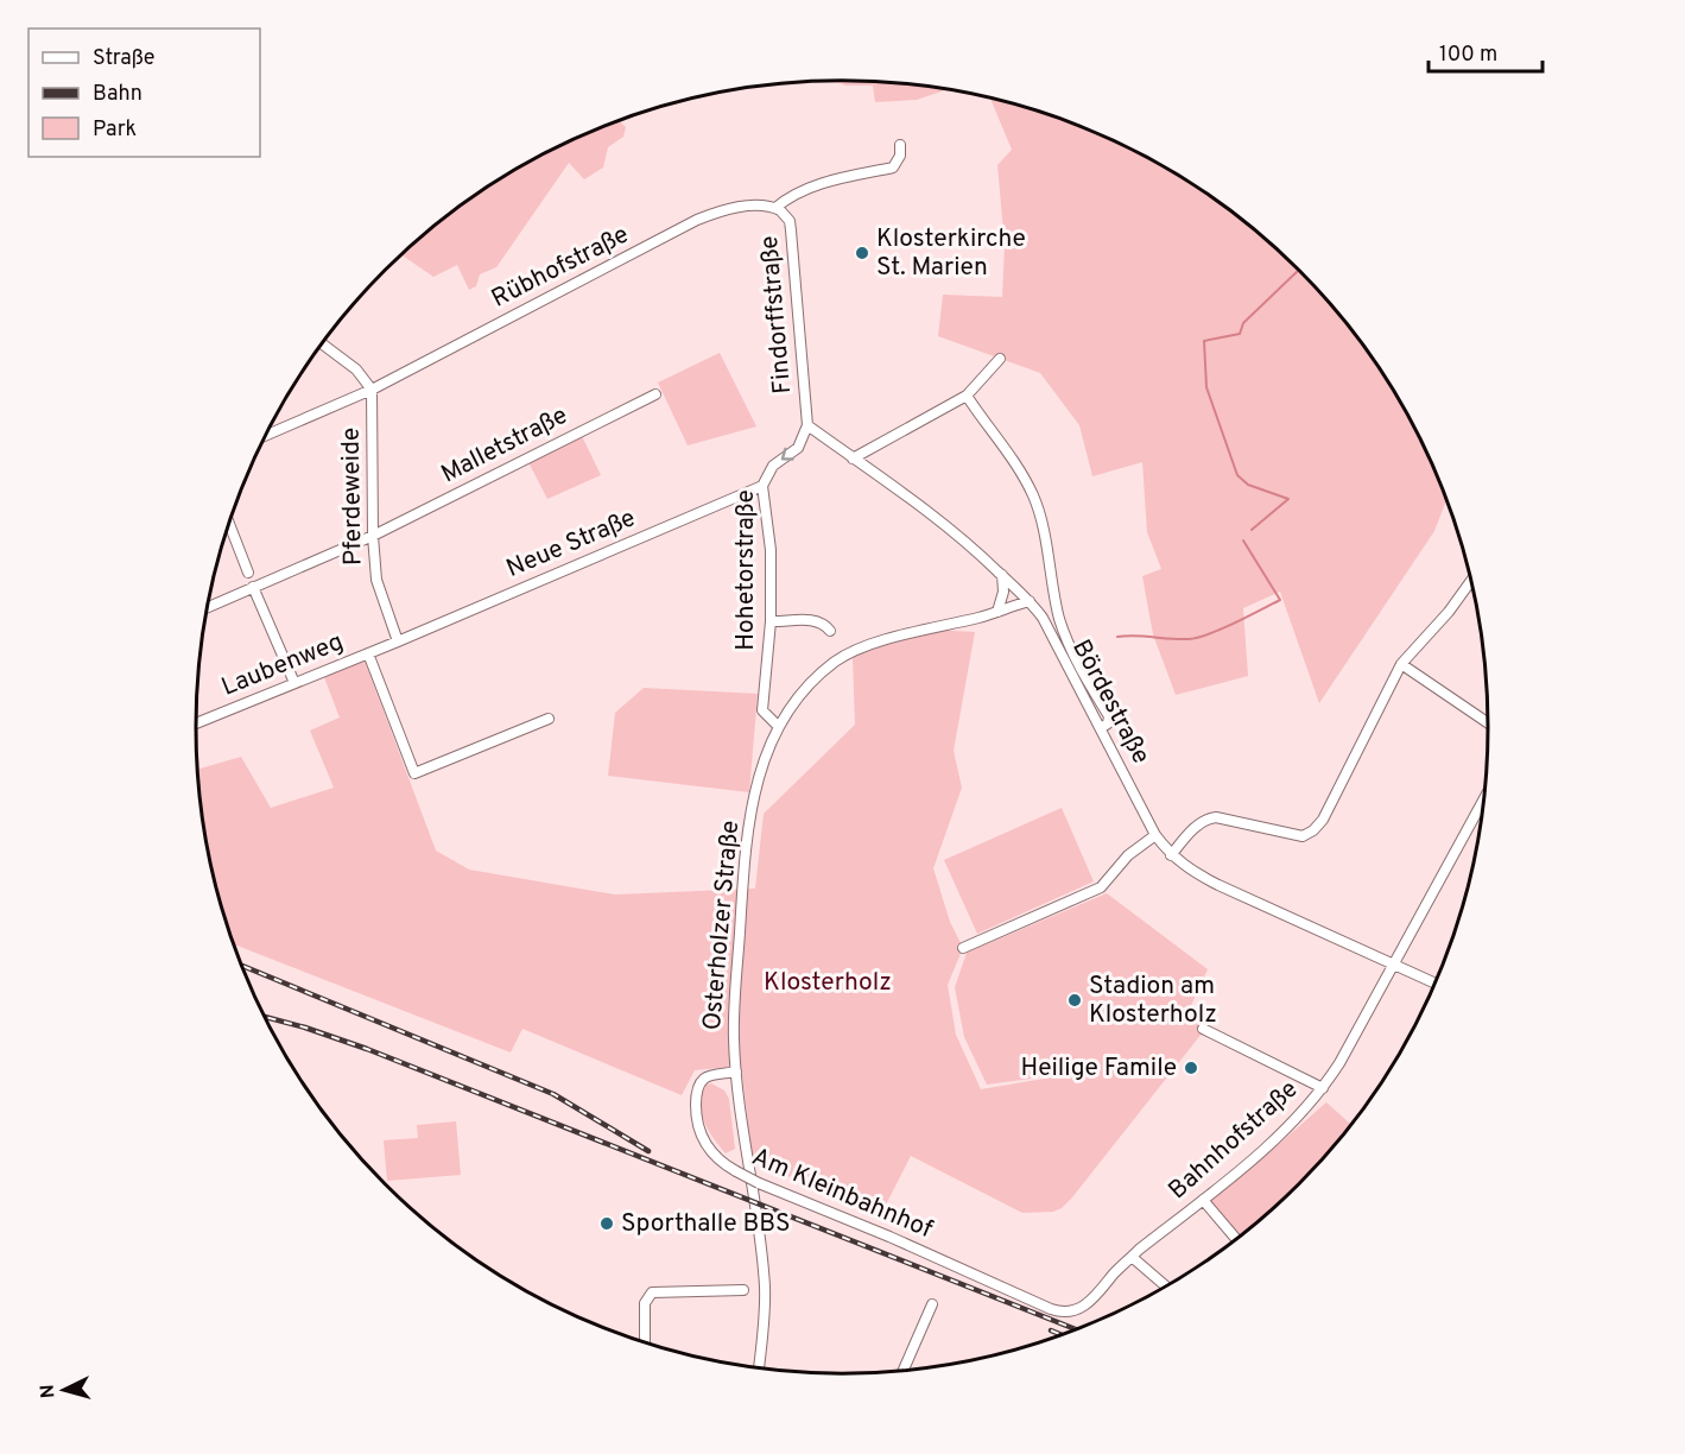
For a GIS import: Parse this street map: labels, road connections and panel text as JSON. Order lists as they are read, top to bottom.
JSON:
{
  "streets": {
    "street": [
      "Rübhofstraße",
      "Findorffstraße",
      "Malletstraße",
      "Pferdeweide",
      "Neue Straße",
      "Hohetorstraße",
      "Laubenweg",
      "Bördestraße",
      "Osterholzer Straße",
      "Bahnhofstraße",
      "Am Kleinbahnhof"
    ]
  },
  "crossings": [
    ["Rübhofstraße", "Findorffstraße"],
    ["Rübhofstraße", "Pferdeweide"],
    ["Findorffstraße", "Hohetorstraße"],
    ["Findorffstraße", "Bördestraße"],
    ["Malletstraße", "Pferdeweide"],
    ["Pferdeweide", "Neue Straße"],
    ["Pferdeweide", "Laubenweg"],
    ["Neue Straße", "Hohetorstraße"],
    ["Neue Straße", "Laubenweg"],
    ["Hohetorstraße", "Bördestraße"],
    ["Hohetorstraße", "Osterholzer Straße"],
    ["Bördestraße", "Osterholzer Straße"],
    ["Bördestraße", "Bahnhofstraße"],
    ["Osterholzer Straße", "Am Kleinbahnhof"],
    ["Bahnhofstraße", "Am Kleinbahnhof"]
  ],
  "parks": ["Klosterholz"],
  "places": [
    "Klosterkirche St. Marien",
    "Stadion am Klosterholz",
    "Heilige Famile",
    "Sporthalle BBS"
  ],
  "legend": ["Straße", "Bahn", "Park"],
  "scale_bar": "100 m",
  "north": "left"
}
